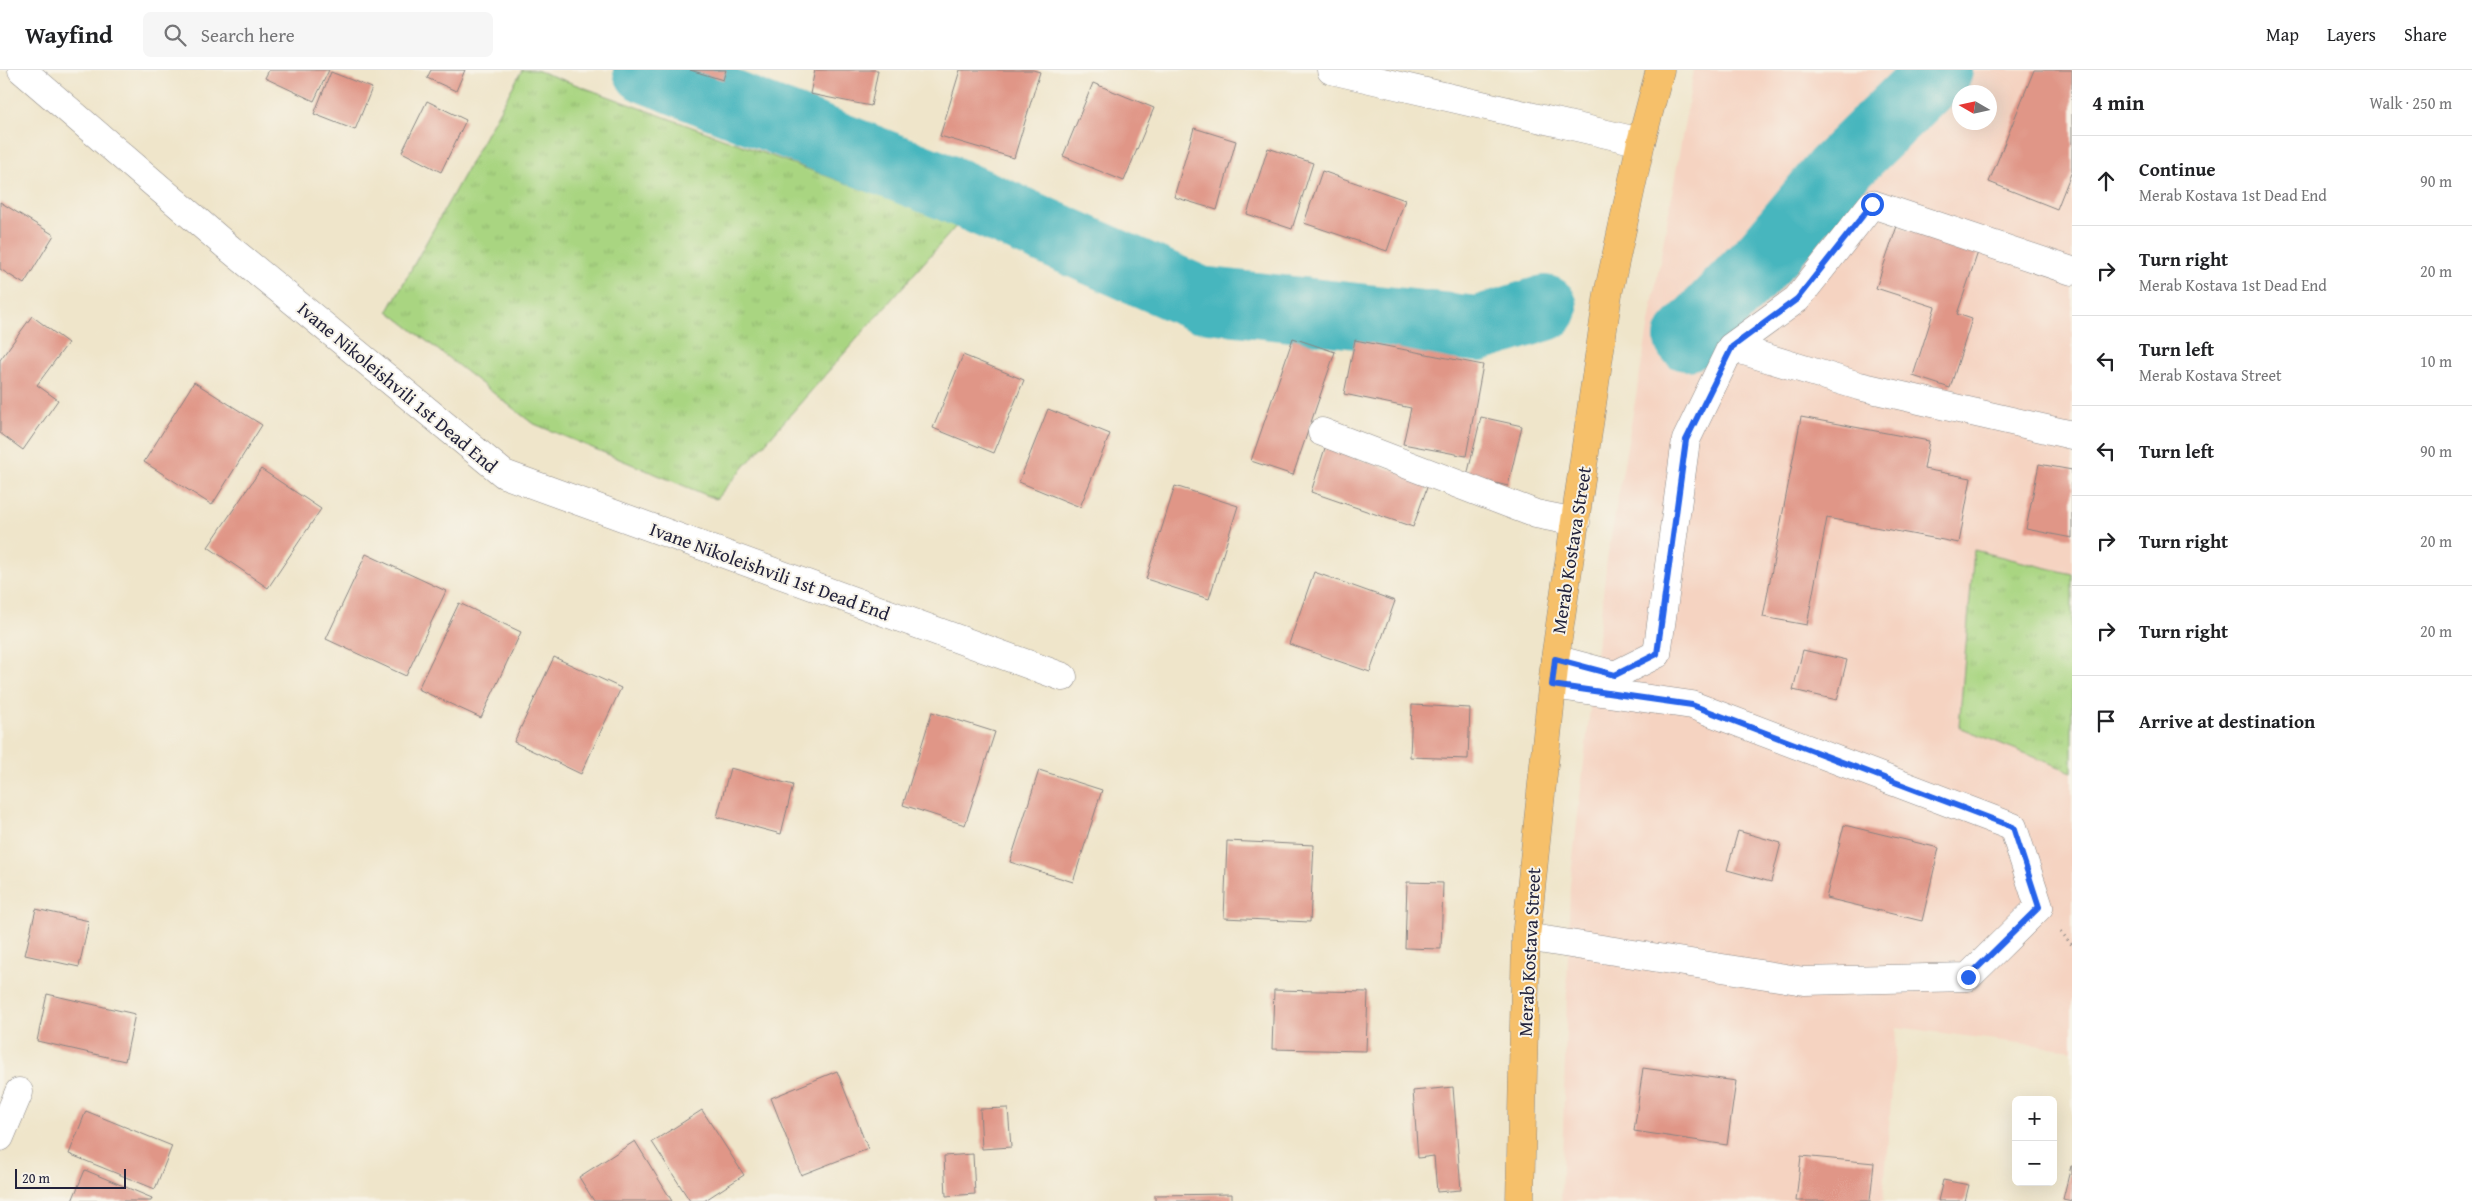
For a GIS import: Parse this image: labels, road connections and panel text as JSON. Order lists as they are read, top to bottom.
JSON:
{
  "streets": {
    "main road": ["Merab Kostava Street"],
    "street": ["Ivane Nikoleishvili 1st Dead End"]
  },
  "scale_bar": "20 m",
  "north": "left",
  "page": {
    "header": "Wayfind",
    "search": "Search here",
    "nav": ["Map", "Layers", "Share"],
    "heading": ["4 min", "Walk · 250 m"],
    "list": [
      ["Continue", "Merab Kostava 1st Dead End", "90 m"],
      ["Turn right", "Merab Kostava 1st Dead End", "20 m"],
      ["Turn left", "Merab Kostava Street", "10 m"],
      ["Turn left", "90 m"],
      ["Turn right", "20 m"],
      ["Turn right", "20 m"],
      "Arrive at destination"
    ],
    "map_buttons": ["+", "−"],
    "scale": "20 m"
  }
}
